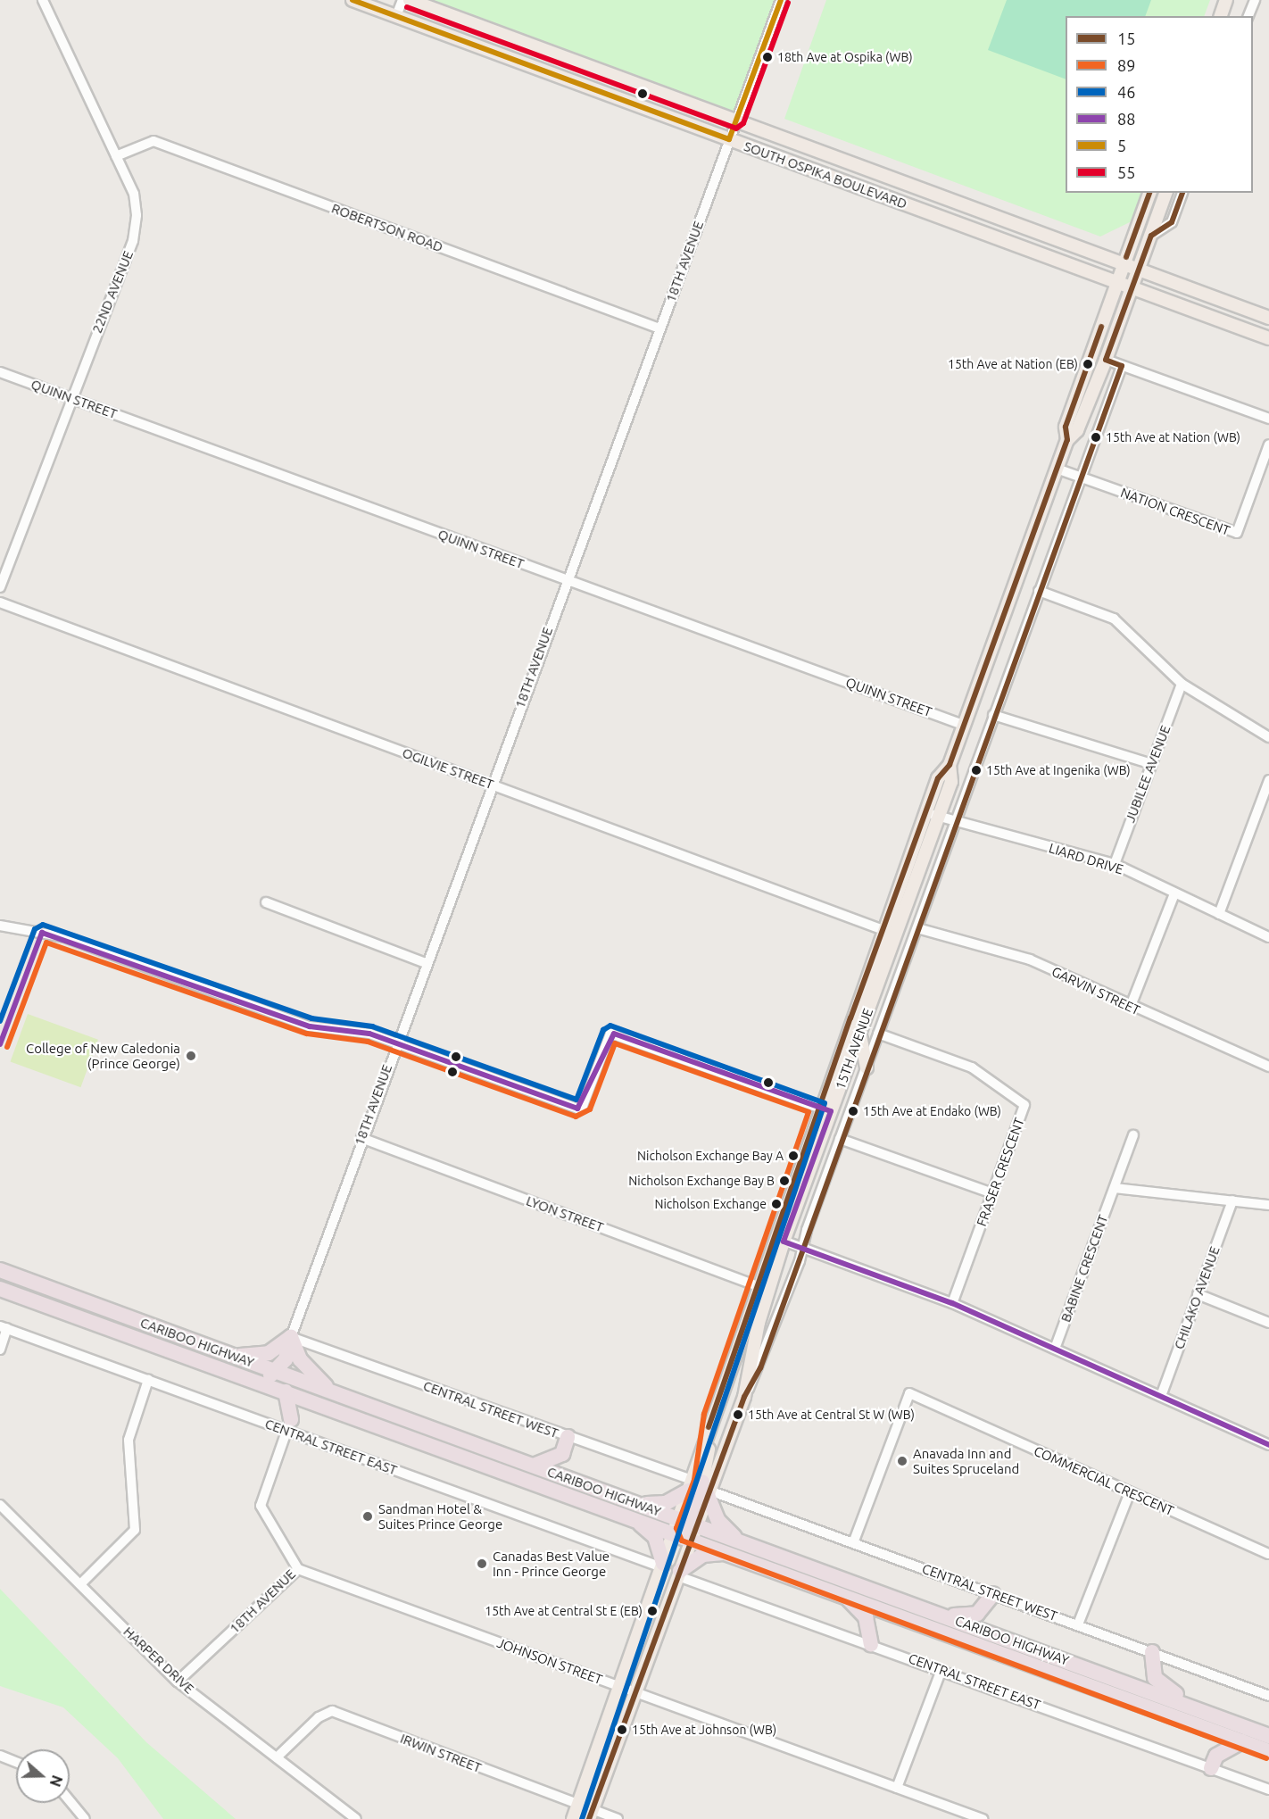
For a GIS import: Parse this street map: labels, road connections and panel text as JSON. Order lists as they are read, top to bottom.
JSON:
{
  "streets": {
    "highway": ["CARIBOO HIGHWAY"],
    "main road": ["SOUTH OSPIKA BOULEVARD", "15TH AVENUE"],
    "street": [
      "ROBERTSON ROAD",
      "18TH AVENUE",
      "22ND AVENUE",
      "QUINN STREET",
      "NATION CRESCENT",
      "OGILVIE STREET",
      "JUBILEE AVENUE",
      "LIARD DRIVE",
      "GARVIN STREET",
      "FRASER CRESCENT",
      "LYON STREET",
      "BABINE CRESCENT",
      "CHILAKO AVENUE",
      "CENTRAL STREET WEST",
      "CENTRAL STREET EAST",
      "COMMERCIAL CRESCENT",
      "HARPER DRIVE",
      "JOHNSON STREET",
      "IRWIN STREET"
    ]
  },
  "crossings": [
    ["SOUTH OSPIKA BOULEVARD", "18TH AVENUE"],
    ["SOUTH OSPIKA BOULEVARD", "15TH AVENUE"],
    ["ROBERTSON ROAD", "18TH AVENUE"],
    ["ROBERTSON ROAD", "22ND AVENUE"],
    ["18TH AVENUE", "QUINN STREET"],
    ["18TH AVENUE", "OGILVIE STREET"],
    ["18TH AVENUE", "LYON STREET"],
    ["18TH AVENUE", "CENTRAL STREET WEST"],
    ["18TH AVENUE", "CENTRAL STREET EAST"],
    ["18TH AVENUE", "HARPER DRIVE"],
    ["18TH AVENUE", "JOHNSON STREET"],
    ["22ND AVENUE", "QUINN STREET"],
    ["QUINN STREET", "15TH AVENUE"],
    ["NATION CRESCENT", "15TH AVENUE"],
    ["OGILVIE STREET", "15TH AVENUE"],
    ["JUBILEE AVENUE", "LIARD DRIVE"],
    ["LIARD DRIVE", "15TH AVENUE"],
    ["GARVIN STREET", "15TH AVENUE"],
    ["15TH AVENUE", "FRASER CRESCENT"],
    ["15TH AVENUE", "LYON STREET"],
    ["15TH AVENUE", "CENTRAL STREET WEST"],
    ["CENTRAL STREET WEST", "COMMERCIAL CRESCENT"],
    ["HARPER DRIVE", "IRWIN STREET"]
  ],
  "places": [
    "18th Ave at Ospika (WB)",
    "15th Ave at Nation (EB)",
    "15th Ave at Nation (WB)",
    "15th Ave at Ingenika (WB)",
    "College of New Caledonia (Prince George)",
    "15th Ave at Endako (WB)",
    "Nicholson Exchange Bay A",
    "Nicholson Exchange Bay B",
    "Nicholson Exchange",
    "15th Ave at Central St W (WB)",
    "Anavada Inn and Suites Spruceland",
    "Sandman Hotel & Suites Prince George",
    "Canadas Best Value Inn - Prince George",
    "15th Ave at Central St E (EB)",
    "15th Ave at Johnson (WB)"
  ],
  "lines": [
    "transit line 5",
    "transit line 55",
    "transit line 15",
    "transit line 46",
    "transit line 88",
    "transit line 89"
  ],
  "legend": [
    "15",
    "89",
    "46",
    "88",
    "5",
    "55"
  ],
  "north": "right"
}
